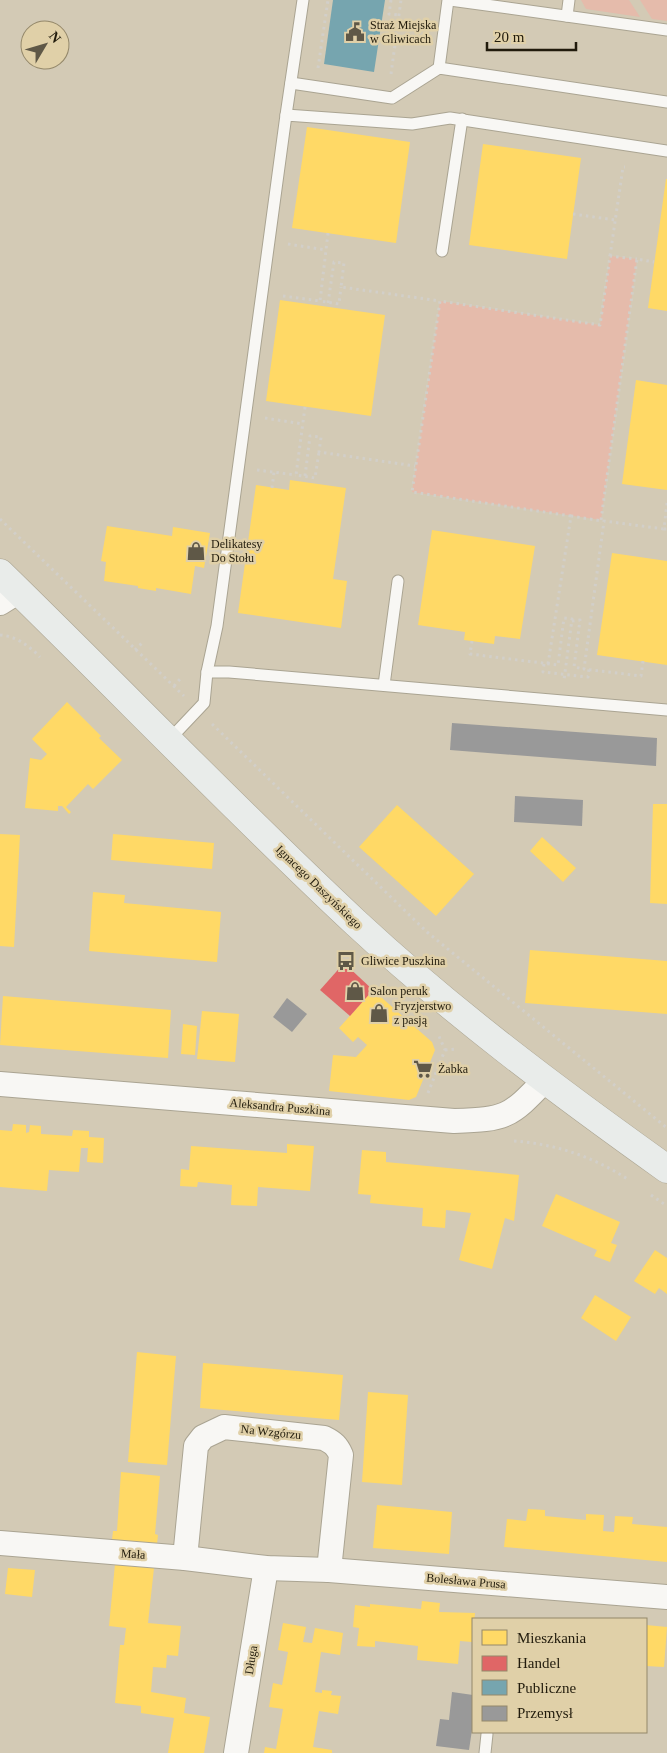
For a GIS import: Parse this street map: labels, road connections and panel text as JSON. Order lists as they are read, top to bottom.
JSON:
{
  "streets": {
    "street": [
      "Ignacego Daszyńskiego",
      "Aleksandra Puszkina",
      "Na Wzgórzu",
      "Mała",
      "Bolesława Prusa",
      "Długa"
    ]
  },
  "crossings": [
    ["Ignacego Daszyńskiego", "Aleksandra Puszkina"],
    ["Na Wzgórzu", "Mała"],
    ["Na Wzgórzu", "Bolesława Prusa"],
    ["Mała", "Bolesława Prusa"],
    ["Mała", "Długa"],
    ["Bolesława Prusa", "Długa"]
  ],
  "places": {
    "public building": ["Straż Miejska w Gliwicach"],
    "shop": ["Delikatesy Do Stołu", "Salon peruk", "Fryzjerstwo z pasją"],
    "bus stop": ["Gliwice Puszkina"],
    "supermarket": ["Żabka"]
  },
  "legend": [
    "Mieszkania",
    "Handel",
    "Publiczne",
    "Przemysł"
  ],
  "scale_bar": "20 m",
  "north": "top right"
}
